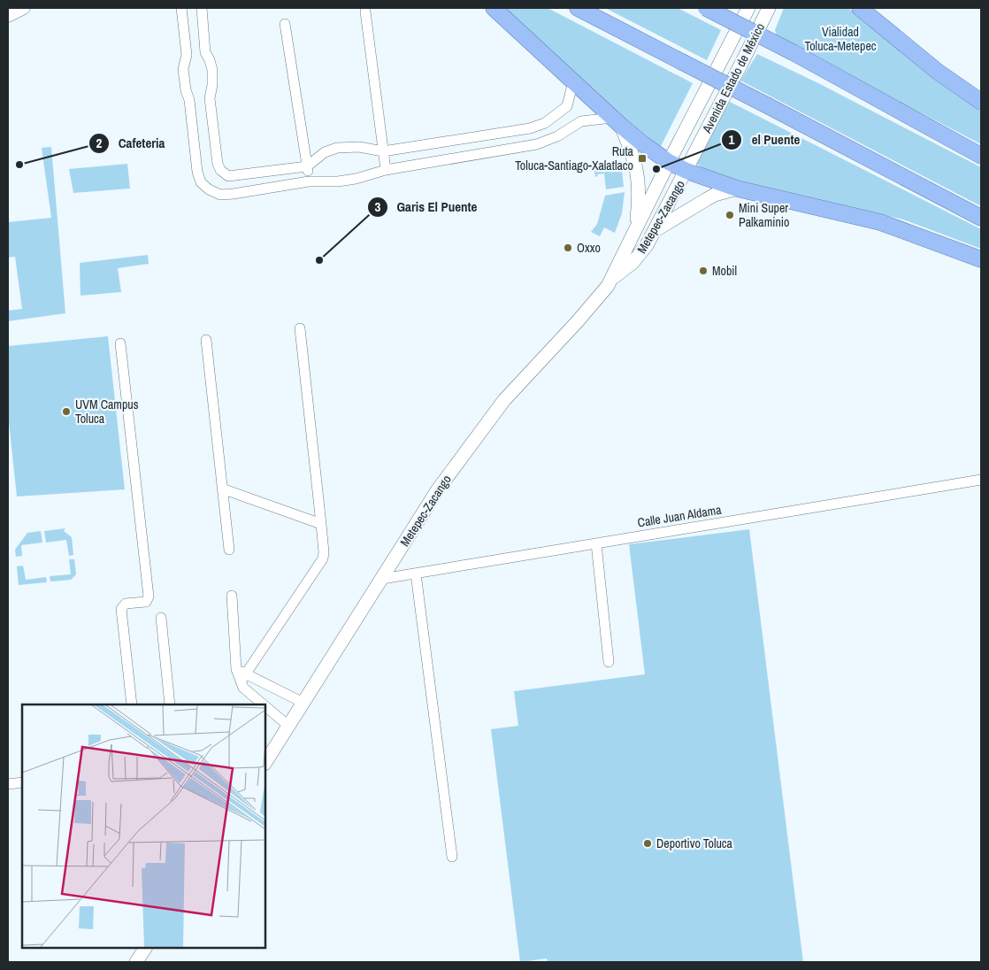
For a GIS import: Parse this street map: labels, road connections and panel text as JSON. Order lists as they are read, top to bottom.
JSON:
{
  "streets": {
    "main road": ["Avenida Estado de México", "Metepec-Zacango"],
    "street": ["Calle Juan Aldama"]
  },
  "crossings": [
    ["Avenida Estado de México", "Metepec-Zacango"],
    ["Metepec-Zacango", "Calle Juan Aldama"]
  ],
  "parks": ["Vialidad Toluca-Metepec"],
  "places": {
    "transit": ["Ruta Toluca-Santiago-Xalatlaco"],
    "other": [
      "Cafeteria",
      "el Puente",
      "Mini Super Palkaminio",
      "Oxxo",
      "Garis El Puente",
      "Mobil",
      "UVM Campus Toluca",
      "Deportivo Toluca"
    ]
  }
}
